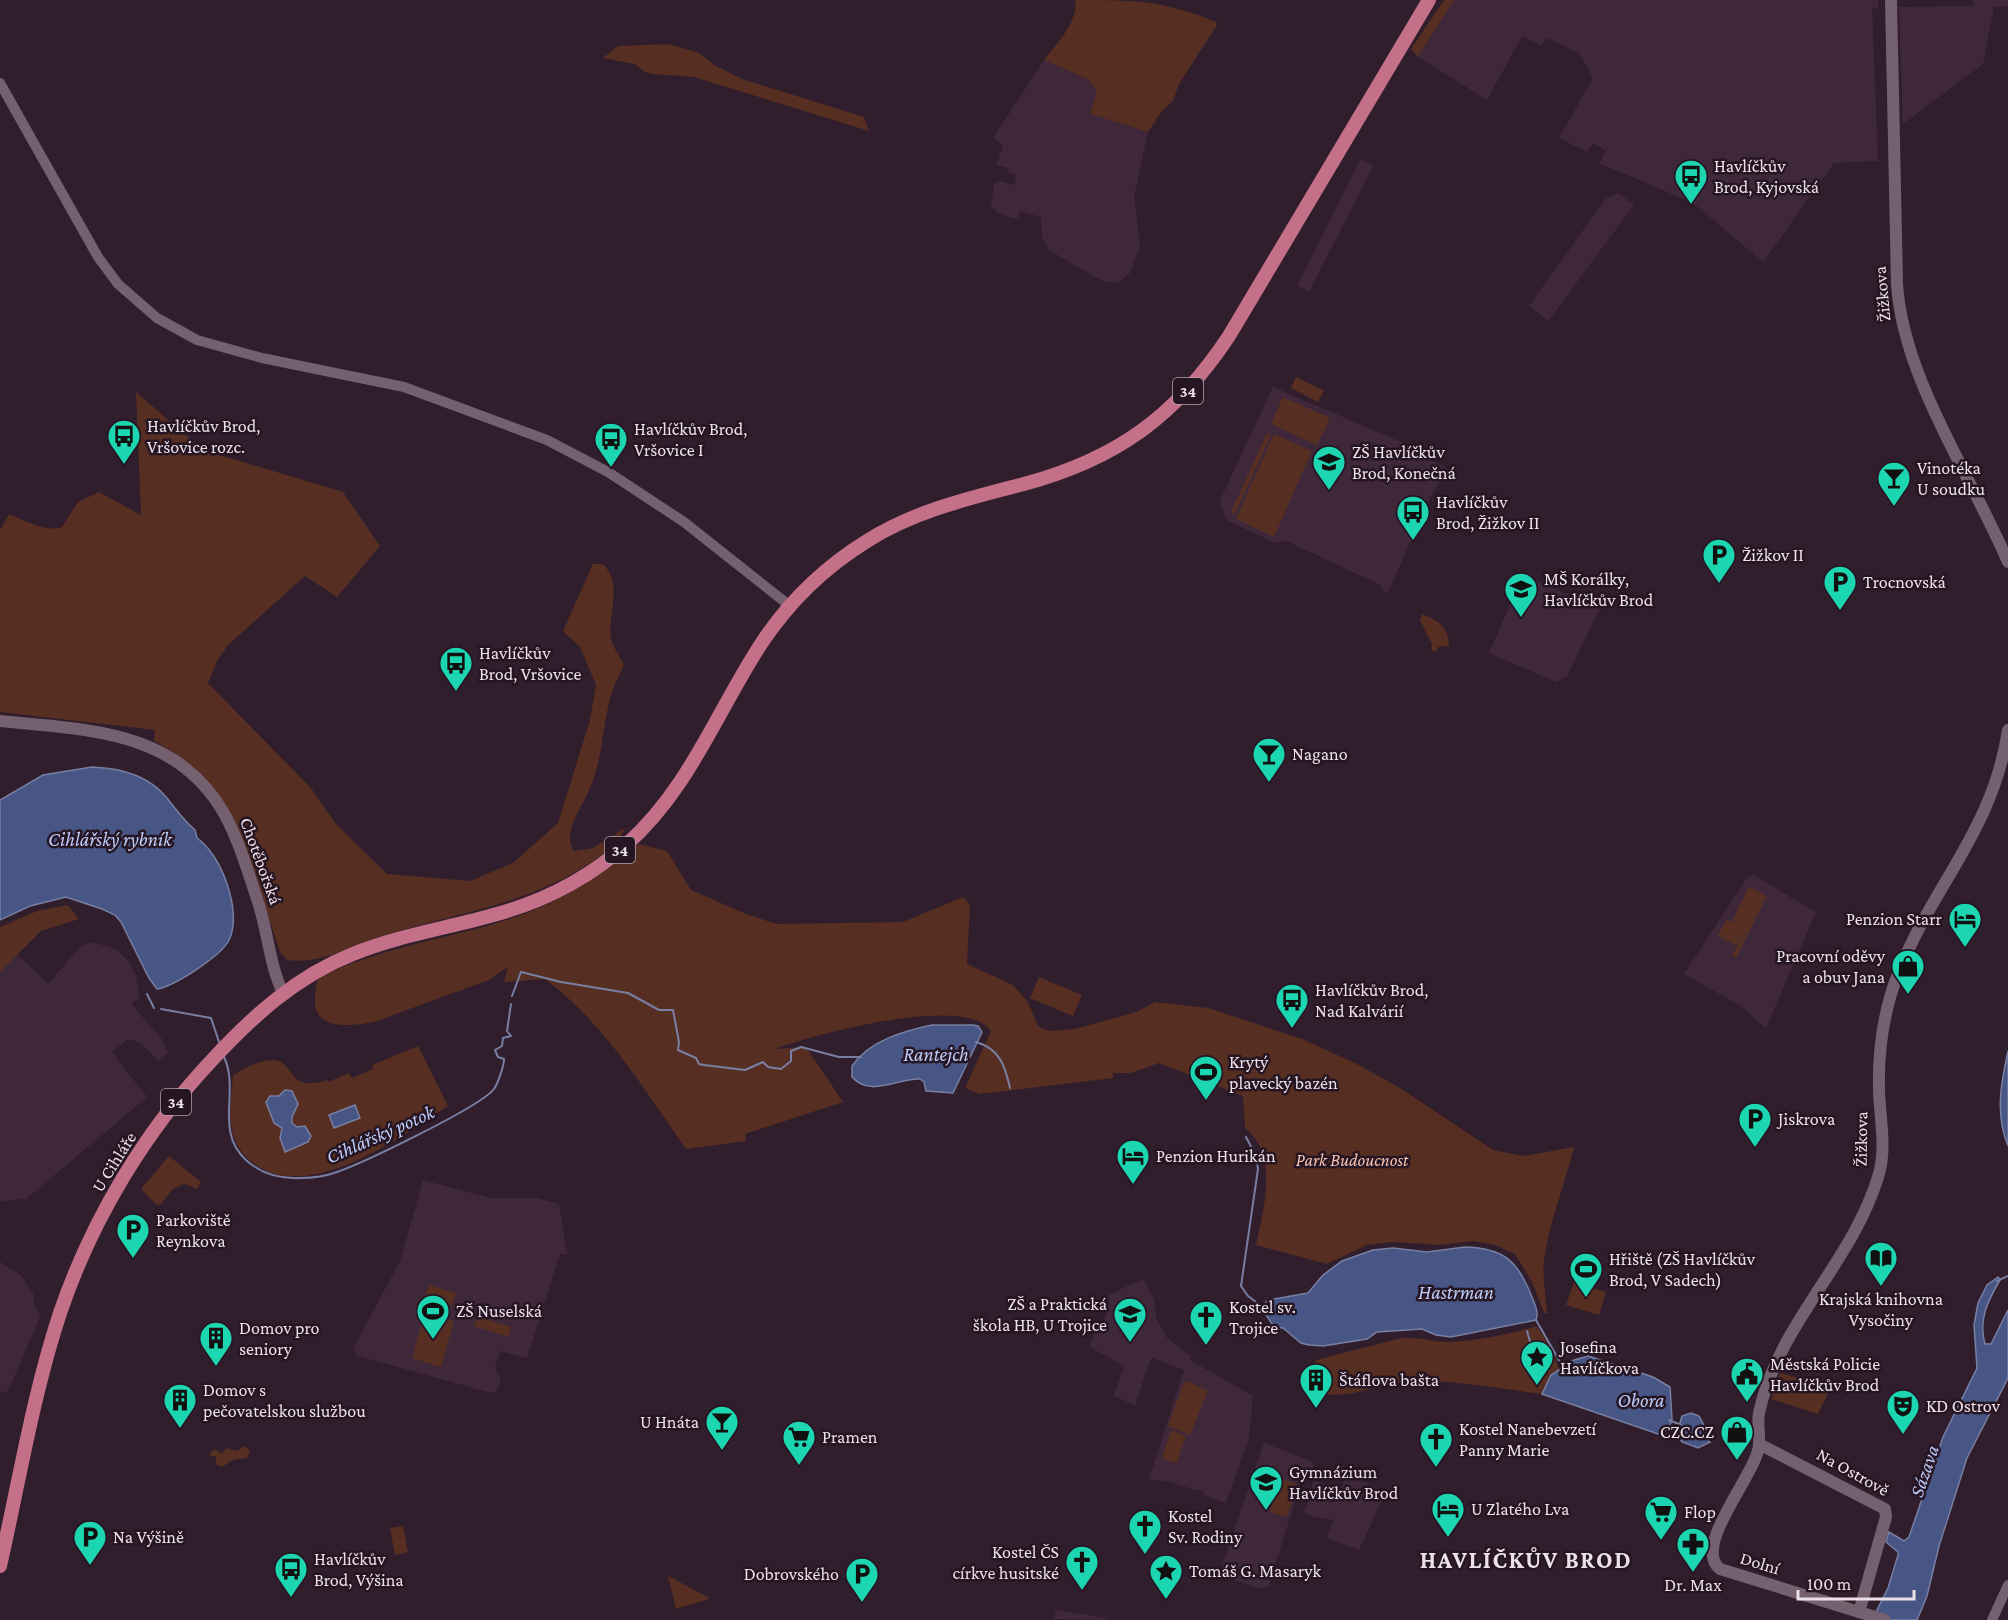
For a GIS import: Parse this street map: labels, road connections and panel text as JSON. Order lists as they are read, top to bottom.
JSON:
{
  "streets": {
    "main road": [
      "Žižkova",
      "34",
      "Chotěbořská",
      "U Cihláře",
      "Na Ostrově",
      "Dolní"
    ]
  },
  "crossings": [
    ["Žižkova", "Na Ostrově"],
    ["Žižkova", "Dolní"],
    ["34", "U Cihláře"],
    ["Chotěbořská", "U Cihláře"],
    ["Na Ostrově", "Dolní"]
  ],
  "districts": ["HAVLÍČKŮV BROD"],
  "water": [
    "Cihlářský rybník",
    "Rantejch",
    "Cihlářský potok",
    "Hastrman",
    "Obora",
    "Sázava"
  ],
  "parks": ["Park Budoucnost"],
  "places": {
    "bus stop": [
      "Havlíčkův Brod, Kyjovská",
      "Havlíčkův Brod, Vršovice rozc.",
      "Havlíčkův Brod, Vršovice I",
      "Havlíčkův Brod, Žižkov II",
      "Havlíčkův Brod, Vršovice",
      "Havlíčkův Brod, Nad Kalvárií",
      "Havlíčkův Brod, Výšina"
    ],
    "school or university": [
      "ZŠ Havlíčkův Brod, Konečná",
      "MŠ Korálky, Havlíčkův Brod",
      "ZŠ a Praktická škola HB, U Trojice",
      "Gymnázium Havlíčkův Brod"
    ],
    "bar": ["Vinotéka U soudku", "Nagano", "U Hnáta"],
    "parking": [
      "Žižkov II",
      "Trocnovská",
      "Jiskrova",
      "Parkoviště Reynkova",
      "Na Výšině",
      "Dobrovského"
    ],
    "hotel": ["Penzion Starr", "Penzion Hurikán", "U Zlatého Lva"],
    "shop": ["Pracovní oděvy a obuv Jana", "CZC.CZ"],
    "sports": ["Krytý plavecký bazén", "Hřiště (ZŠ Havlíčkův Brod, V Sadech)", "ZŠ Nuselská"],
    "library": ["Krajská knihovna Vysočiny"],
    "church": [
      "Kostel sv. Trojice",
      "Kostel Nanebevzetí Panny Marie",
      "Kostel Sv. Rodiny",
      "Kostel ČS církve husitské"
    ],
    "building": ["Domov pro seniory", "Štáflova bašta", "Domov s pečovatelskou službou"],
    "place": ["Josefina Havlíčkova", "Tomáš G. Masaryk"],
    "public building": ["Městská Policie Havlíčkův Brod"],
    "theatre": ["KD Ostrov"],
    "supermarket": ["Pramen", "Flop"],
    "pharmacy": ["Dr. Max"]
  },
  "scale_bar": "100 m"
}
